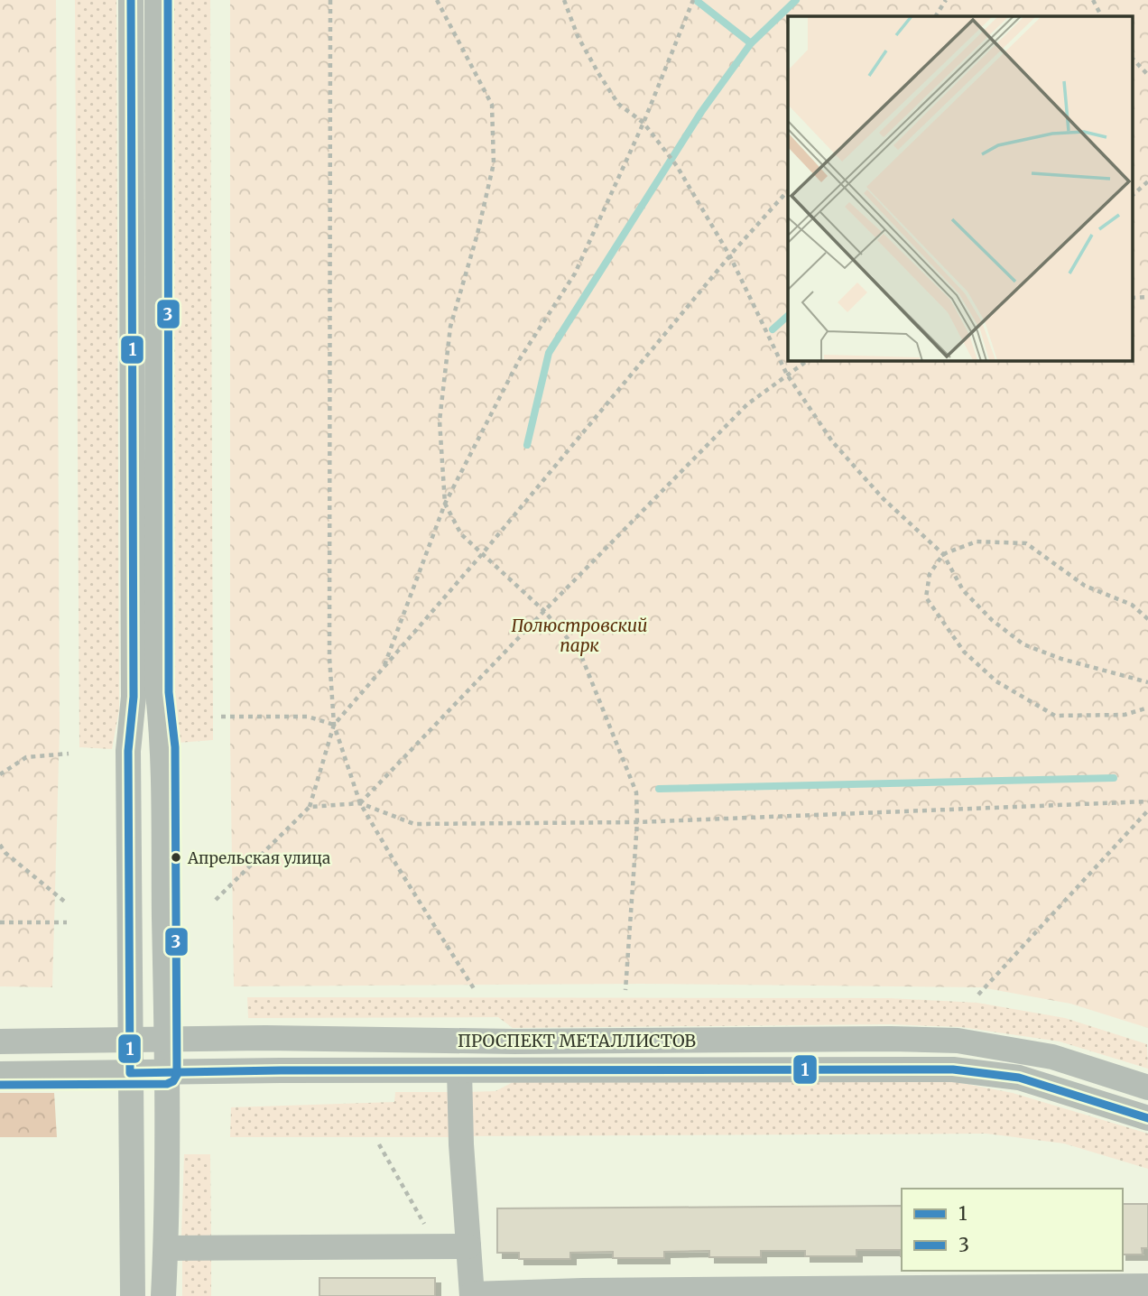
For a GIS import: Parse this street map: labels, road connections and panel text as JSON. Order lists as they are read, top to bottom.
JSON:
{
  "streets": {
    "street": ["ПРОСПЕКТ МЕТАЛЛИСТОВ"]
  },
  "parks": ["Полюстровский парк"],
  "places": ["Апрельская улица"],
  "lines": ["transit line 1", "transit line 3"],
  "legend": ["1", "3"]
}
